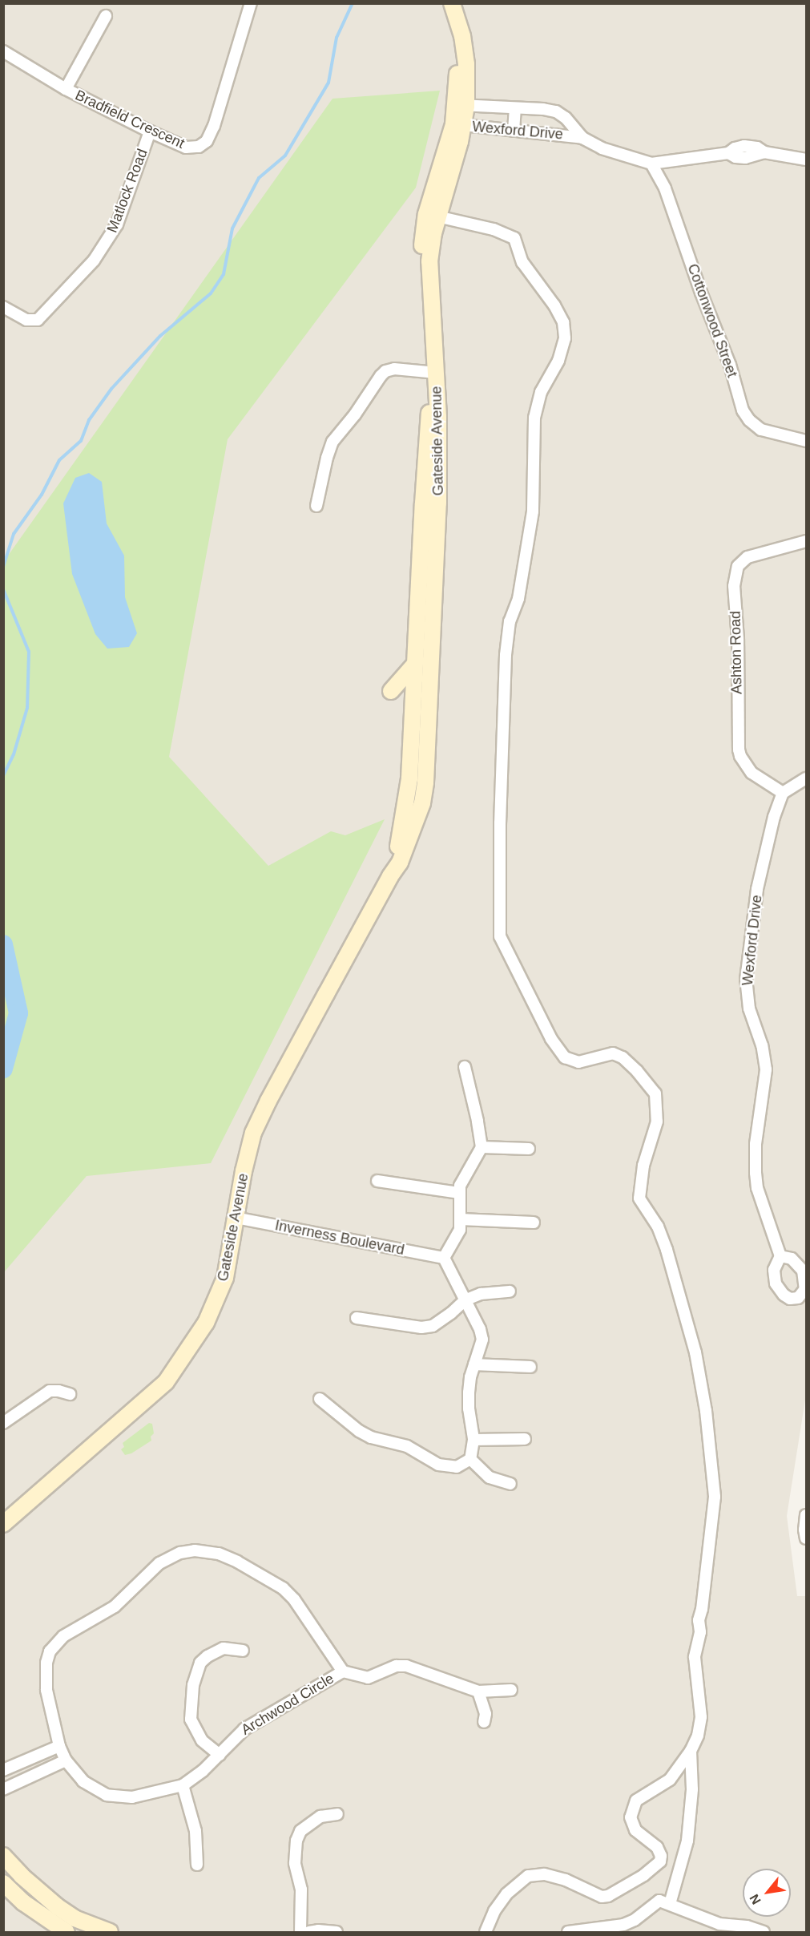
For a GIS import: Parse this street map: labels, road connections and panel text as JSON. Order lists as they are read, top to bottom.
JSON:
{
  "streets": {
    "street": [
      "Bradfield Crescent",
      "Wexford Drive",
      "Matlock Road",
      "Cottonwood Street",
      "Gateside Avenue",
      "Ashton Road",
      "Inverness Boulevard",
      "Archwood Circle"
    ]
  },
  "crossings": [
    ["Bradfield Crescent", "Matlock Road"],
    ["Wexford Drive", "Cottonwood Street"],
    ["Wexford Drive", "Gateside Avenue"],
    ["Wexford Drive", "Ashton Road"],
    ["Gateside Avenue", "Inverness Boulevard"]
  ],
  "north": "bottom left"
}
